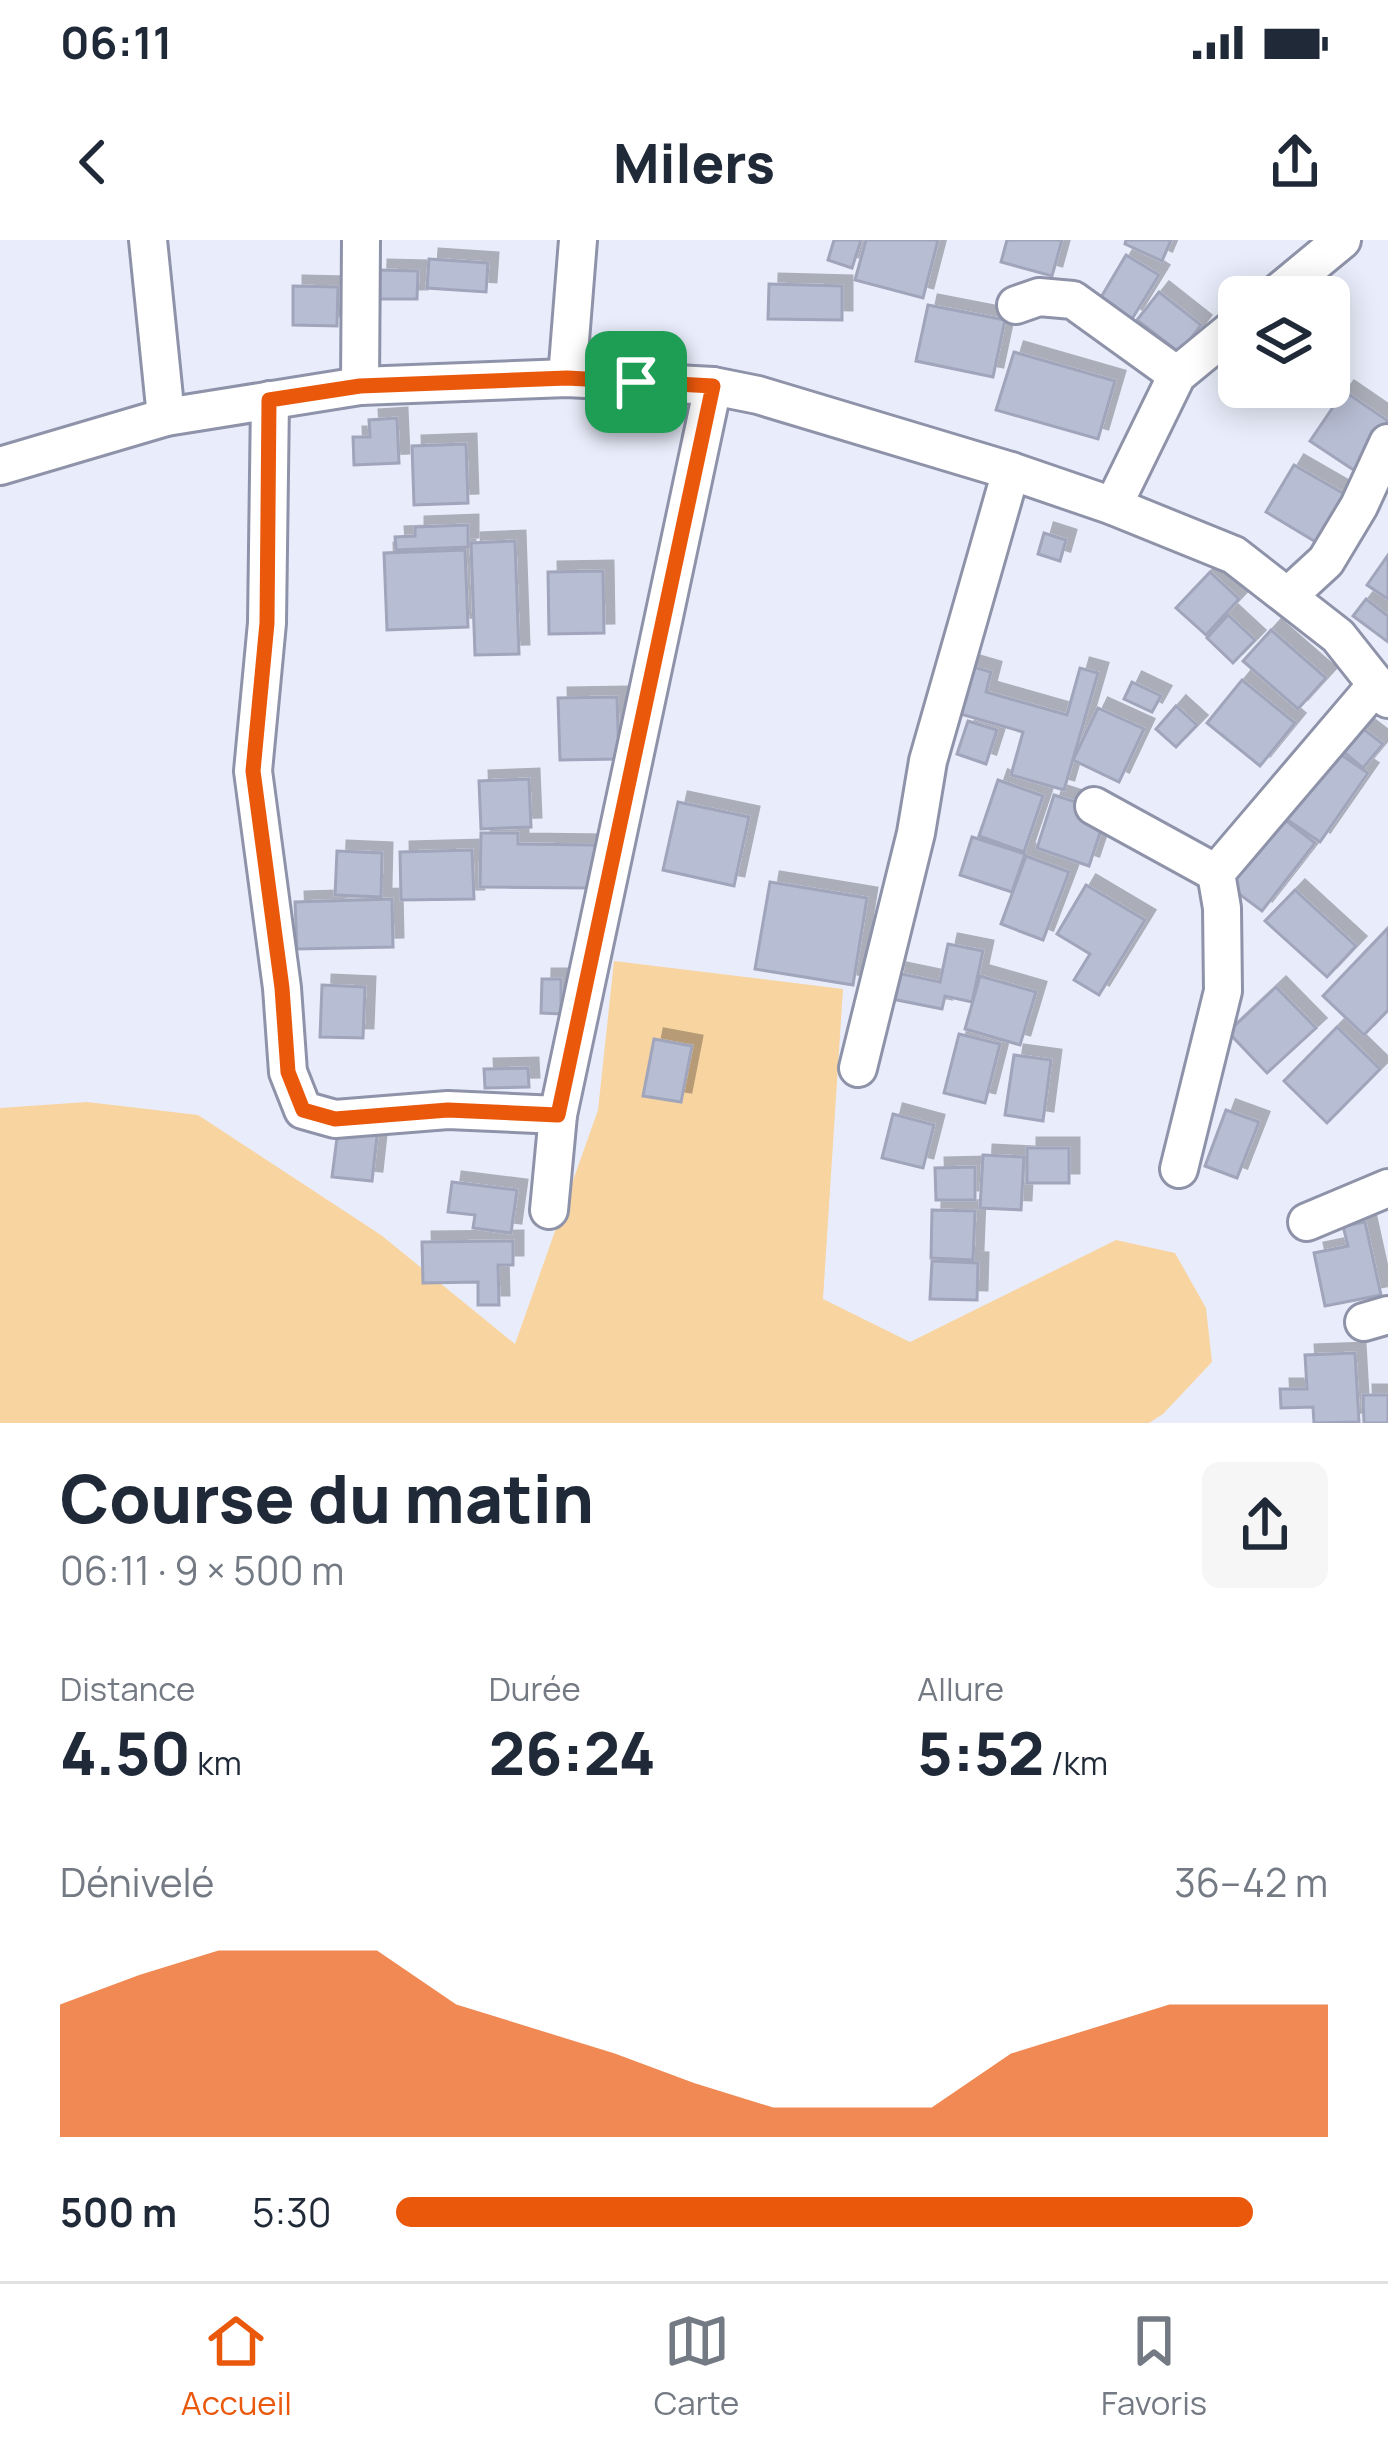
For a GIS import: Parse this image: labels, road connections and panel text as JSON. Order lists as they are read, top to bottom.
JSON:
{
  "page": {
    "status": "06:11",
    "header": "Milers",
    "heading": ["Course du matin", "06:11 · 9 × 500 m"],
    "stats": [
      ["Distance", "4.50 km"],
      ["Durée", "26:24"],
      ["Allure", "5:52 /km"]
    ],
    "chart": ["Dénivelé", "36–42 m"],
    "list": [
      {
        "name": "500 m",
        "note": "5:30"
      }
    ],
    "tabs": ["Accueil", "Carte", "Favoris"]
  }
}
